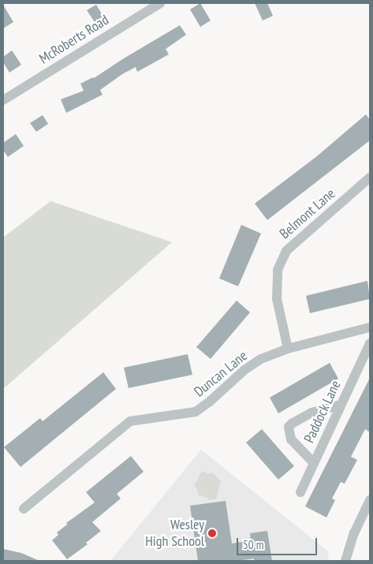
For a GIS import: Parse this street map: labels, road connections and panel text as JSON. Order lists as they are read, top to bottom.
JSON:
{
  "streets": {
    "street": [
      "McRoberts Road",
      "Belmont Lane",
      "Duncan Lane",
      "Paddock Lane"
    ]
  },
  "crossings": [
    ["Belmont Lane", "Duncan Lane"]
  ],
  "places": ["Wesley High School"],
  "scale_bar": "50 m"
}
